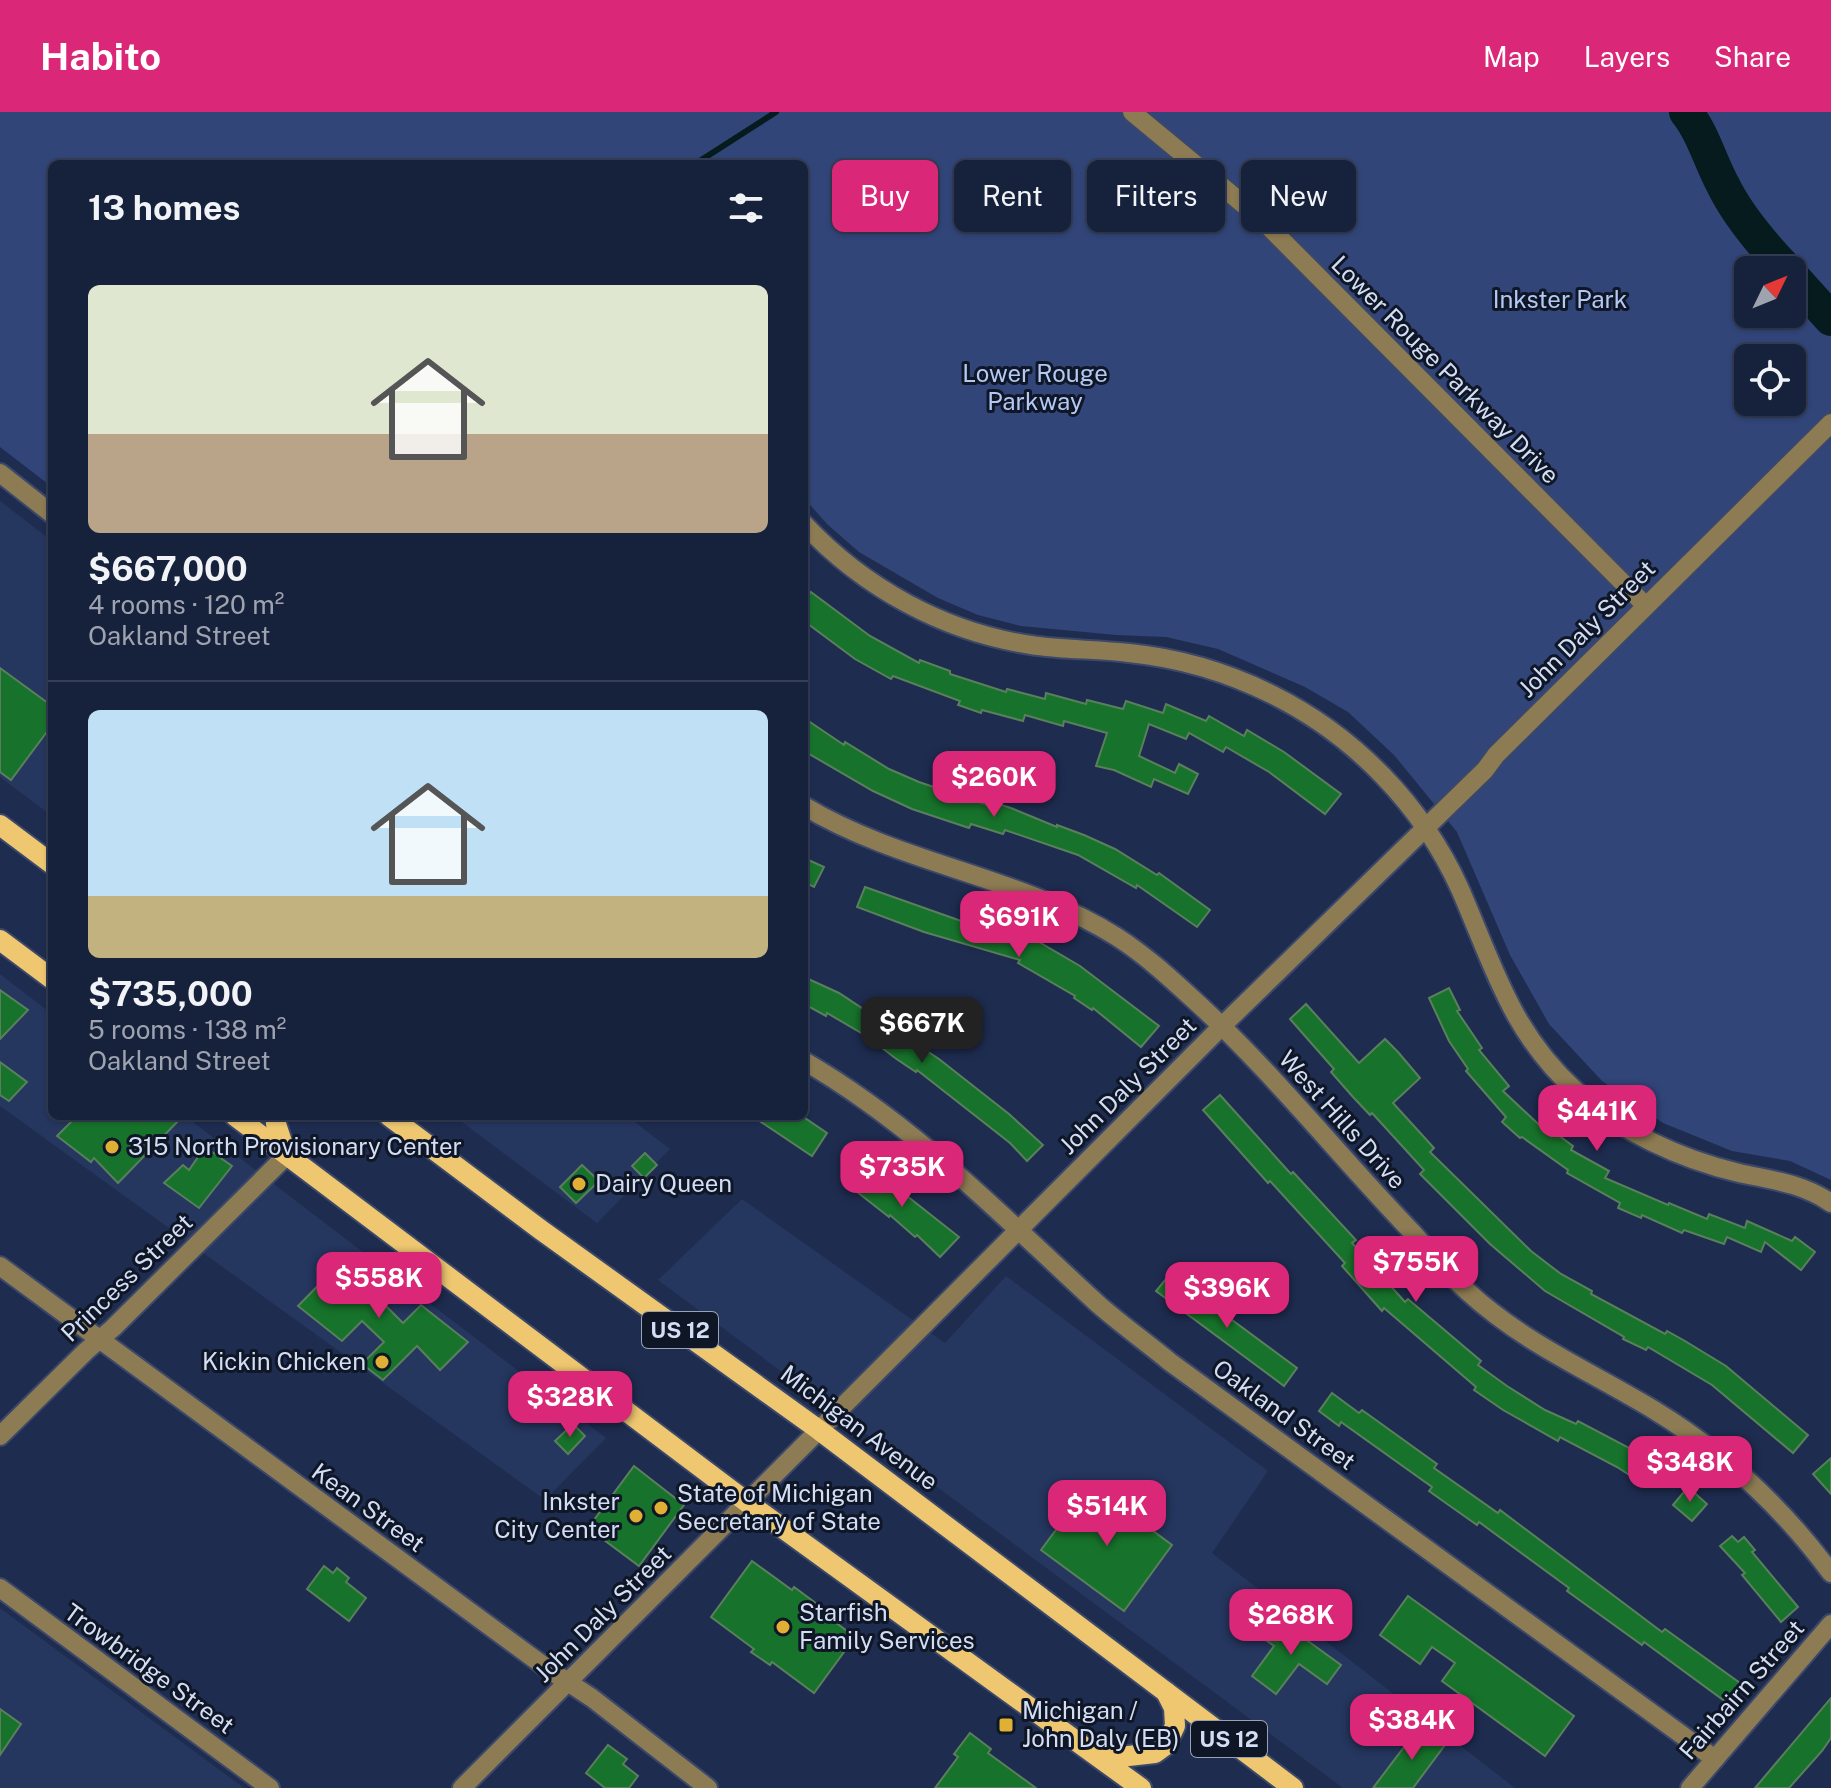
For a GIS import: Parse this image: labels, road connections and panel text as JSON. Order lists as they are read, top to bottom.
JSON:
{
  "streets": {
    "main road": ["US 12", "Michigan Avenue"],
    "street": [
      "Lower Rouge Parkway Drive",
      "John Daly Street",
      "West Hills Drive",
      "Princess Street",
      "Oakland Street",
      "Kean Street",
      "Trowbridge Street",
      "Fairbairn Street"
    ]
  },
  "crossings": [
    ["Lower Rouge Parkway Drive", "John Daly Street"],
    ["John Daly Street", "West Hills Drive"],
    ["John Daly Street", "Oakland Street"],
    ["John Daly Street", "Michigan Avenue"],
    ["John Daly Street", "Kean Street"],
    ["Princess Street", "Kean Street"],
    ["Oakland Street", "Fairbairn Street"]
  ],
  "parks": ["Inkster Park", "Lower Rouge Parkway"],
  "places": {
    "other": [
      "315 North Provisionary Center",
      "Dairy Queen",
      "Kickin Chicken",
      "State of Michigan Secretary of State",
      "Inkster City Center",
      "Starfish Family Services"
    ],
    "transit": ["Michigan / John Daly (EB)"]
  },
  "north": "top right",
  "page": {
    "header": "Habito",
    "nav": ["Map", "Layers", "Share"],
    "chip": [
      "Buy",
      "Rent",
      "Filters",
      "New"
    ],
    "heading": "13 homes",
    "list": [
      {
        "name": "$667,000",
        "note": "4 rooms · 120 m² · Oakland Street"
      },
      {
        "name": "$735,000",
        "note": "5 rooms · 138 m² · Oakland Street"
      }
    ],
    "price": [
      "$260K",
      "$691K",
      "$667K",
      "$441K",
      "$735K",
      "$755K",
      "$558K",
      "$396K",
      "$328K",
      "$348K",
      "$514K",
      "$268K",
      "$384K"
    ]
  }
}
